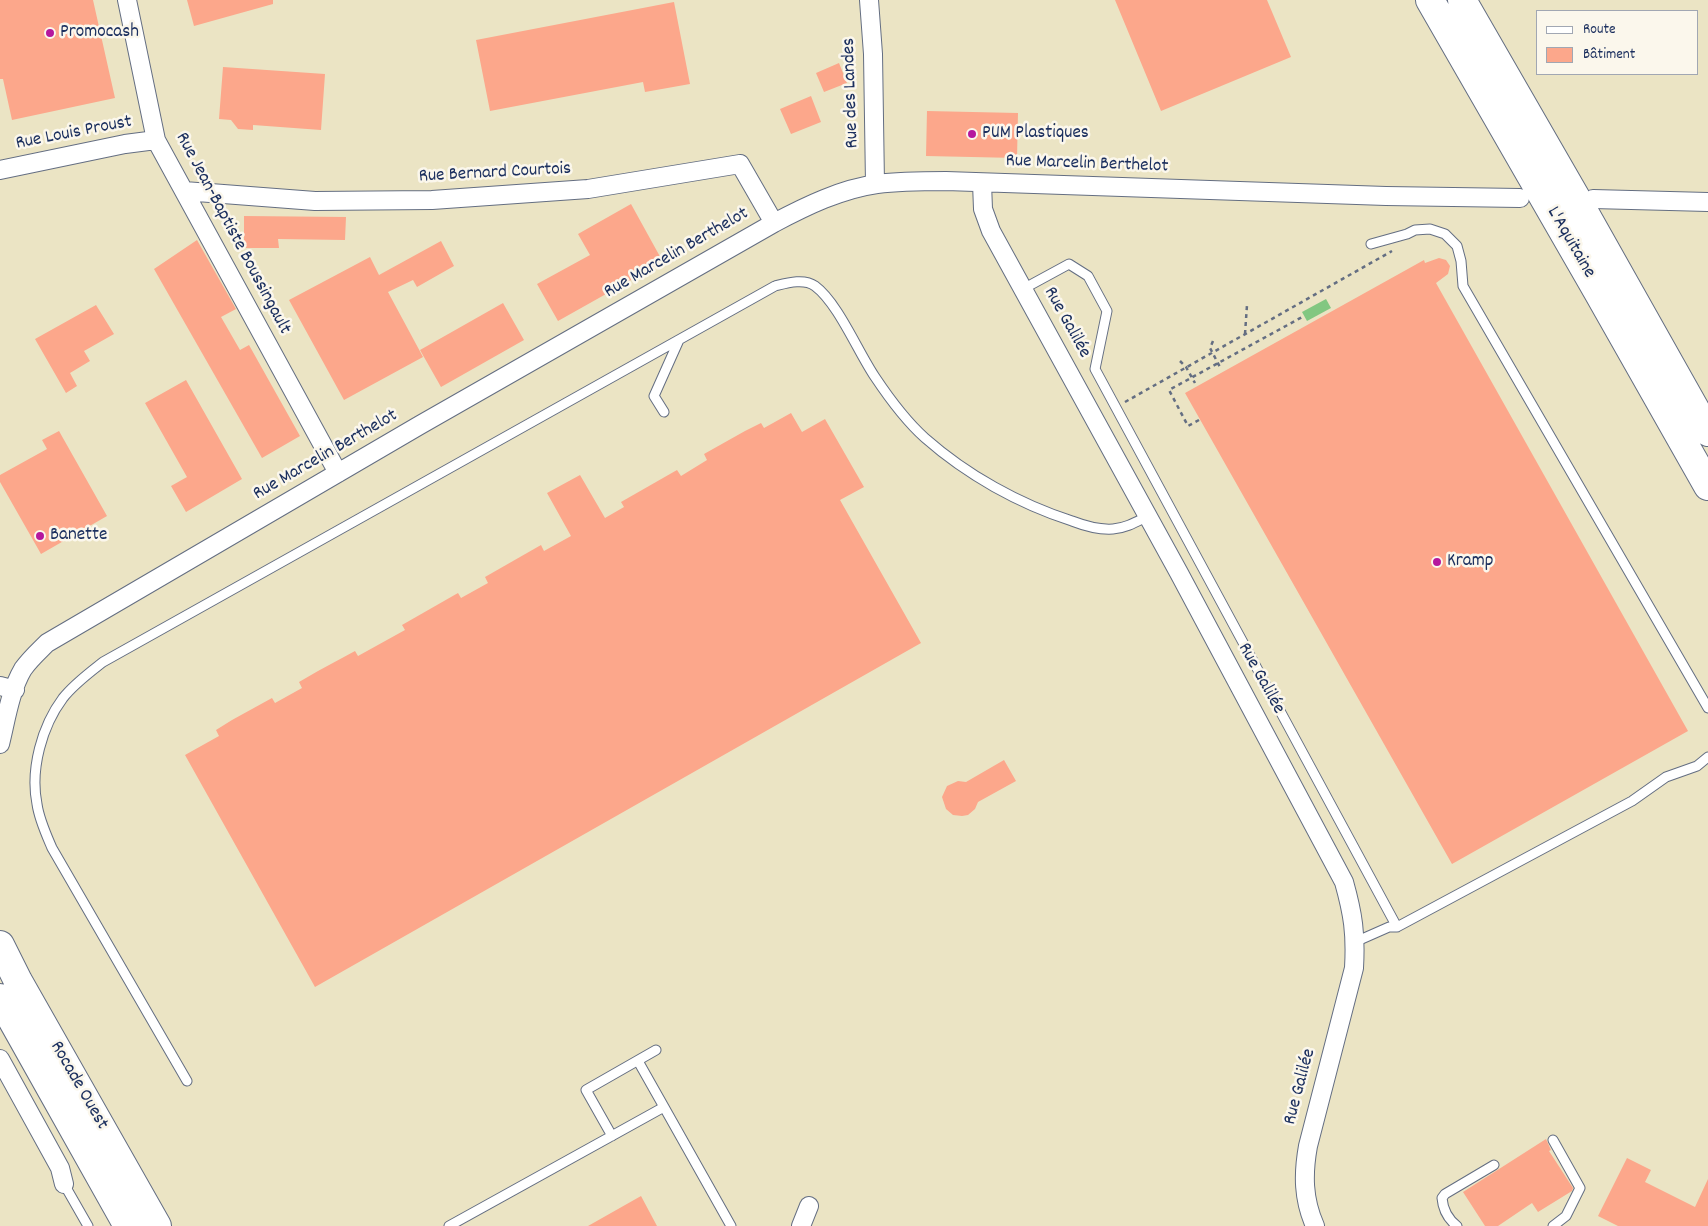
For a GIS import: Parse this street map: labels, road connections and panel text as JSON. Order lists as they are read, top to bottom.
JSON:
{
  "streets": {
    "main road": ["L'Aquitaine", "Rocade Ouest"],
    "street": [
      "Rue des Landes",
      "Rue Louis Proust",
      "Rue Marcelin Berthelot",
      "Rue Bernard Courtois",
      "Rue Jean-Baptiste Boussingault",
      "Rue Galilée"
    ]
  },
  "crossings": [
    ["Rue des Landes", "Rue Marcelin Berthelot"],
    ["Rue Louis Proust", "Rue Jean-Baptiste Boussingault"],
    ["Rue Marcelin Berthelot", "Rue Bernard Courtois"],
    ["Rue Marcelin Berthelot", "Rue Jean-Baptiste Boussingault"],
    ["Rue Marcelin Berthelot", "Rue Galilée"],
    ["Rue Bernard Courtois", "Rue Jean-Baptiste Boussingault"]
  ],
  "places": [
    "Promocash",
    "PUM Plastiques",
    "Banette",
    "Kramp"
  ],
  "legend": ["Route", "Bâtiment"]
}
